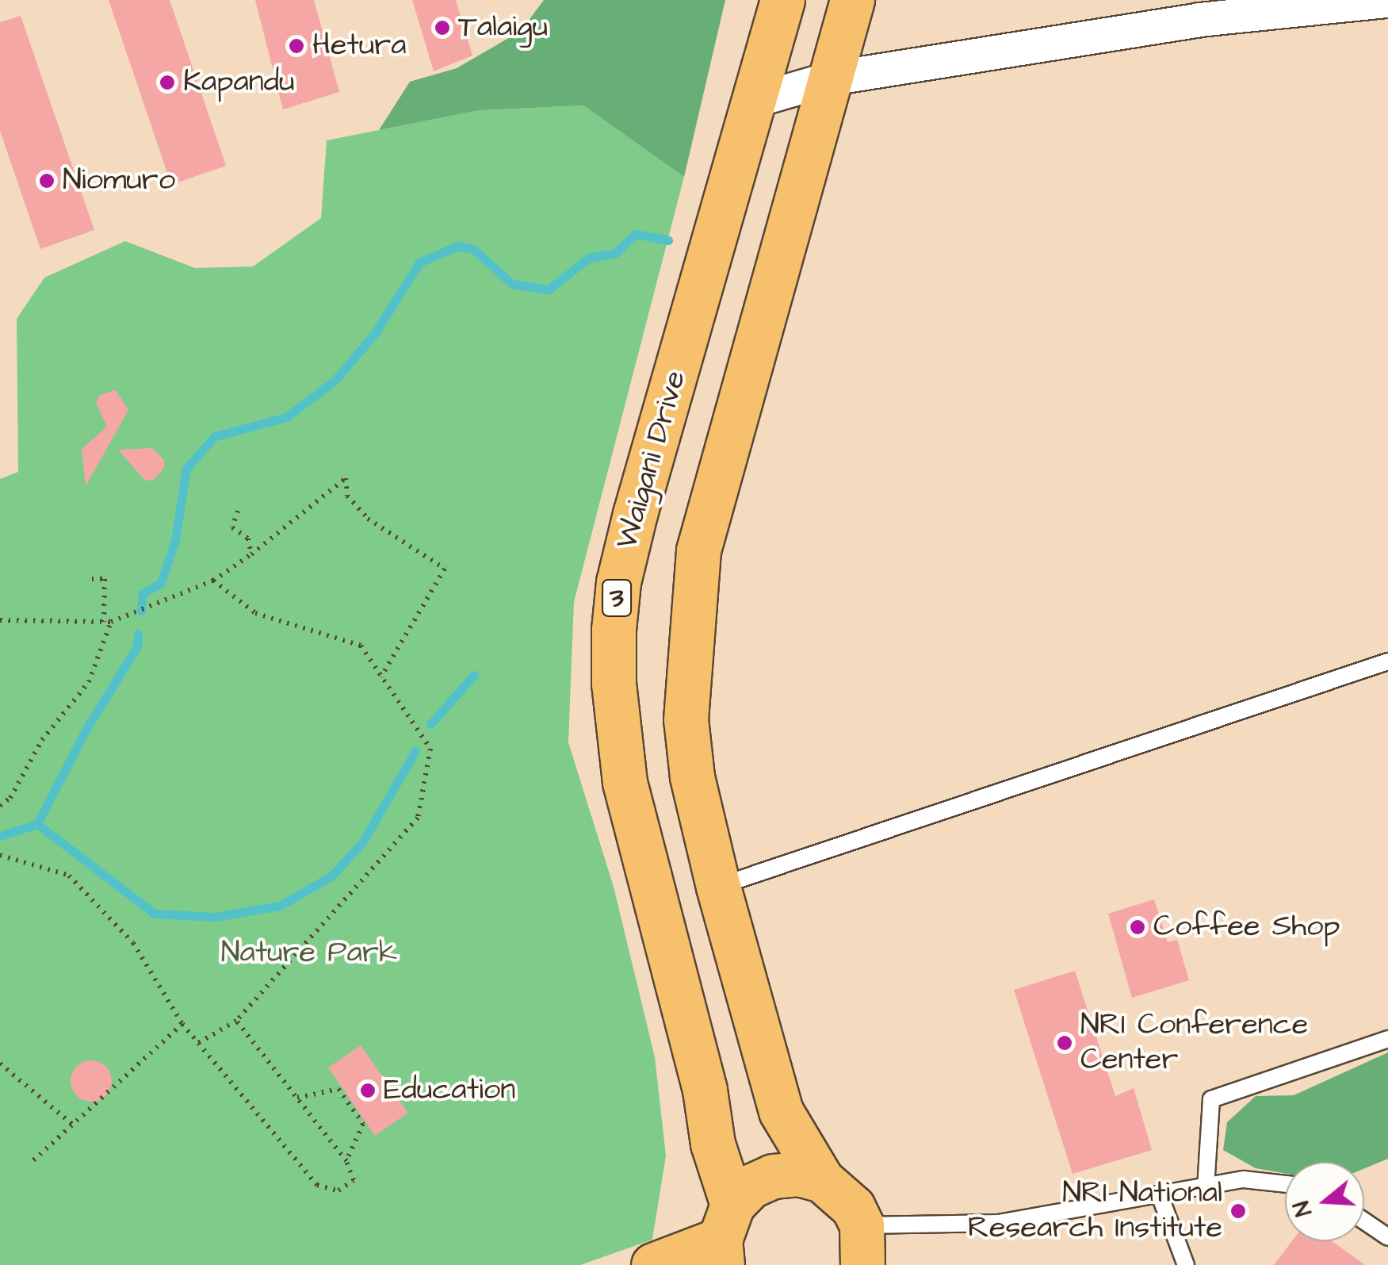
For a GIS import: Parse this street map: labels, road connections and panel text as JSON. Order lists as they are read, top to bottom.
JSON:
{
  "streets": {
    "main road": ["Waigani Drive", "3"]
  },
  "parks": ["Nature Park"],
  "places": [
    "Talaigu",
    "Hetura",
    "Kapandu",
    "Niomuro",
    "Coffee Shop",
    "NRI Conference Center",
    "Education",
    "NRI National Research Institute"
  ],
  "north": "left"
}
